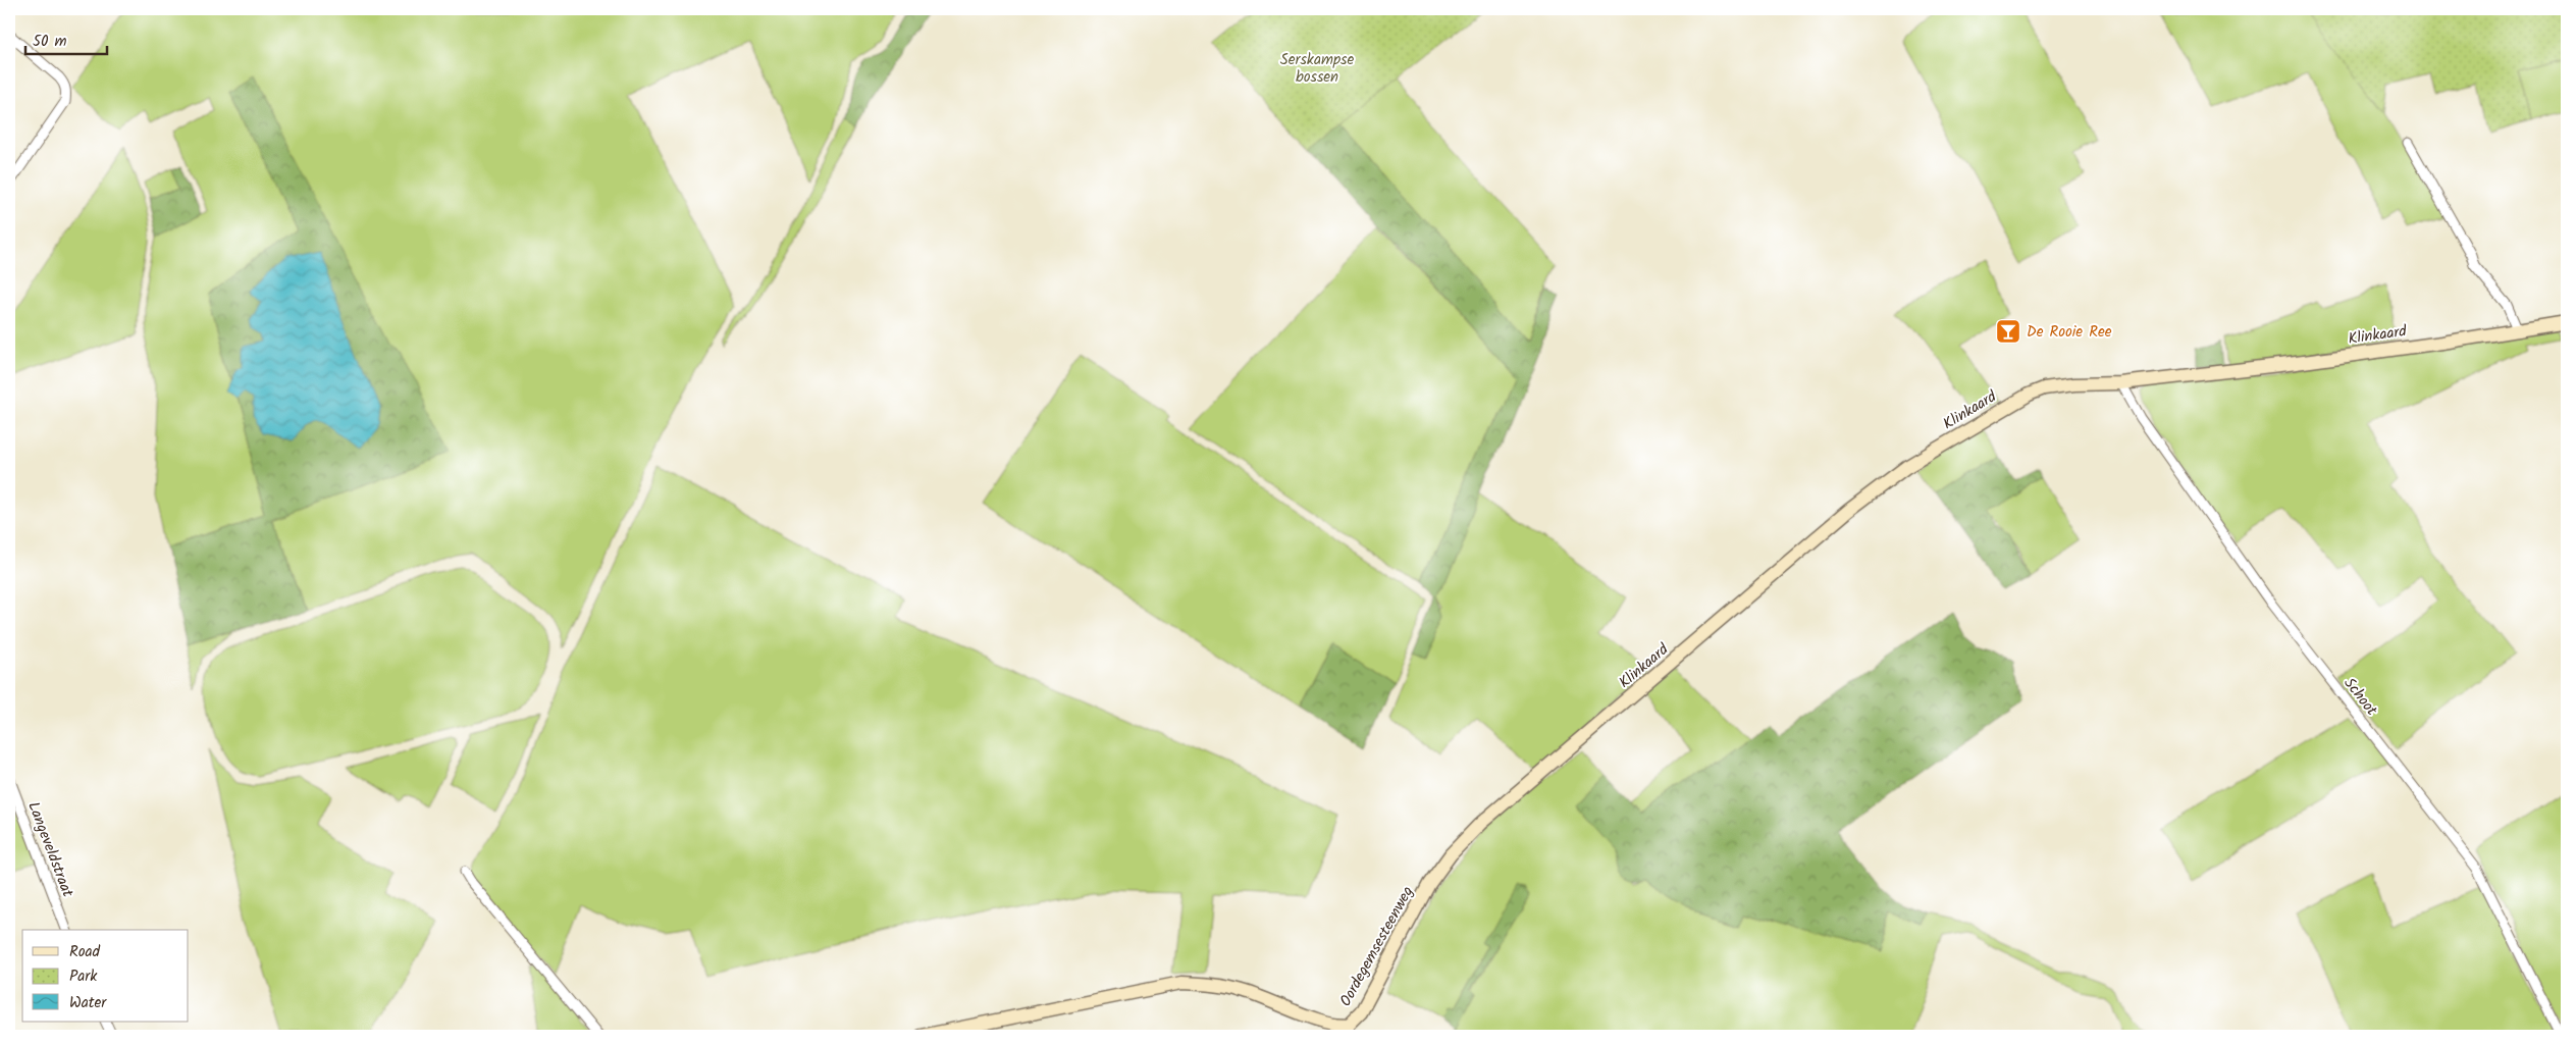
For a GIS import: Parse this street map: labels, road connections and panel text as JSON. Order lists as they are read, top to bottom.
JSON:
{
  "streets": {
    "street": [
      "Klinkaard",
      "Schoot",
      "Langeveldstraat",
      "Oordegemsesteenweg"
    ]
  },
  "crossings": [
    ["Klinkaard", "Schoot"],
    ["Klinkaard", "Oordegemsesteenweg"]
  ],
  "parks": ["Serskampse bossen"],
  "places": {
    "bar": ["De Rooie Ree"]
  },
  "legend": ["Road", "Park", "Water"],
  "scale_bar": "50 m"
}
